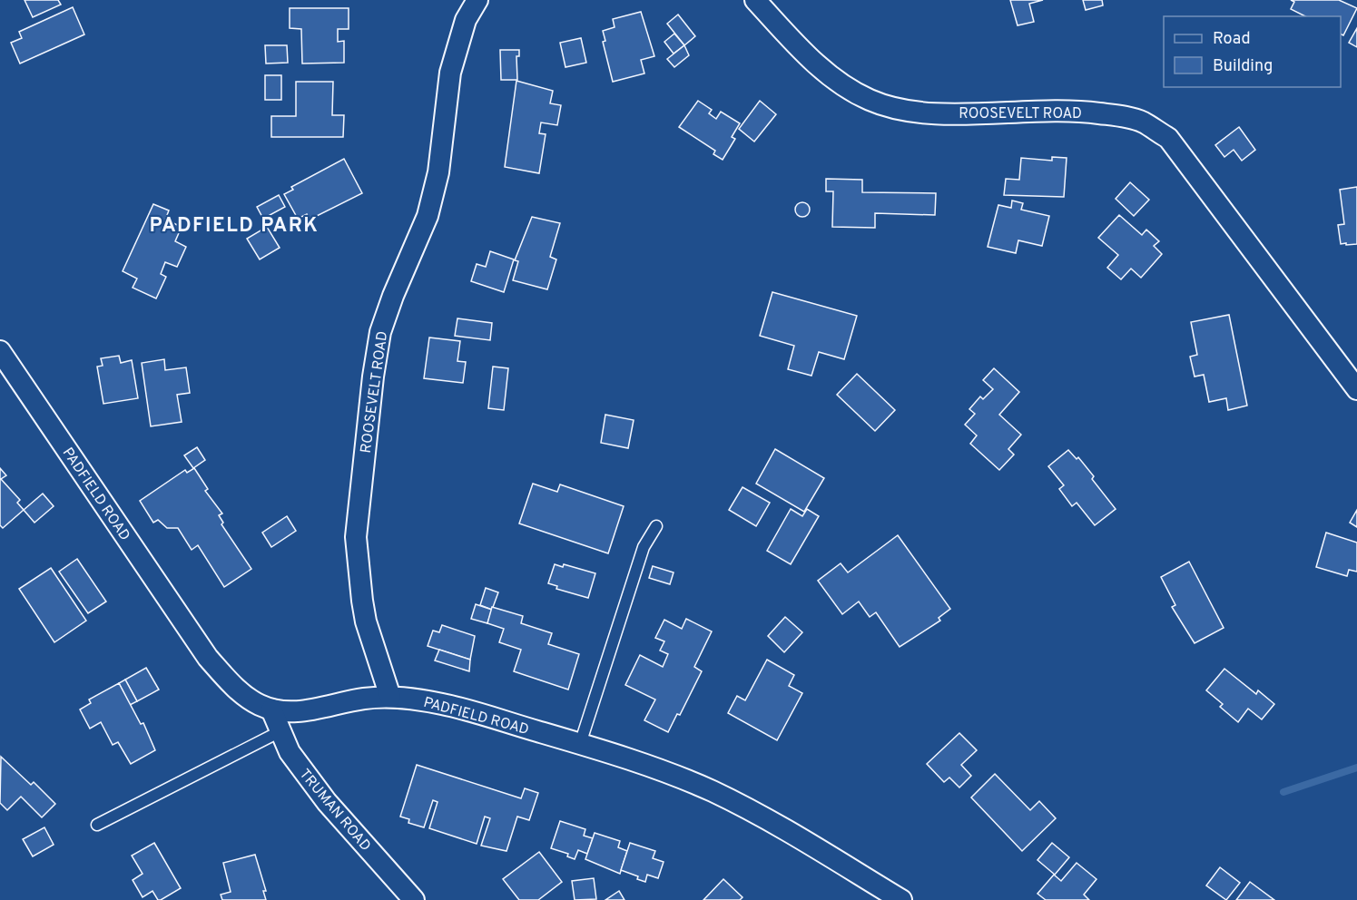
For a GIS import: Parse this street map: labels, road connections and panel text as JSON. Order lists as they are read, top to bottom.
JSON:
{
  "streets": {
    "street": ["ROOSEVELT ROAD", "PADFIELD ROAD", "TRUMAN ROAD"]
  },
  "crossings": [
    ["ROOSEVELT ROAD", "PADFIELD ROAD"],
    ["PADFIELD ROAD", "TRUMAN ROAD"]
  ],
  "districts": ["PADFIELD PARK"],
  "legend": ["Road", "Building"]
}
